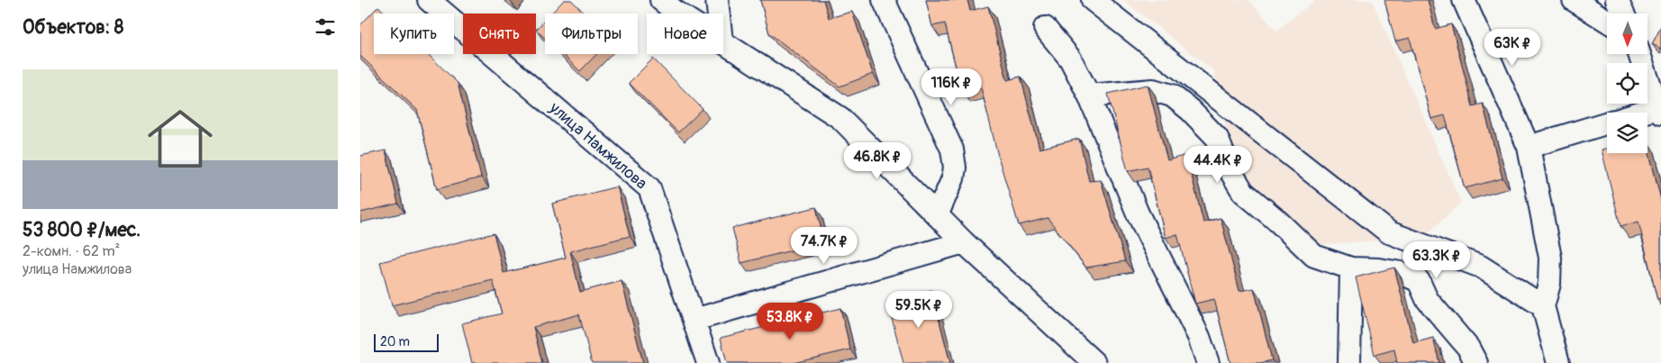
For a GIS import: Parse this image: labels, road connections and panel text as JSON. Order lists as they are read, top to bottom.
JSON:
{
  "streets": {
    "street": ["улица Намжилова"]
  },
  "scale_bar": "20 m",
  "north": "bottom",
  "page": {
    "heading": "Объектов: 8",
    "chip": [
      "Купить",
      "Снять",
      "Фильтры",
      "Новое"
    ],
    "price": [
      "63K ₽",
      "116K ₽",
      "46.8K ₽",
      "44.4K ₽",
      "74.7K ₽",
      "63.3K ₽",
      "59.5K ₽",
      "53.8K ₽"
    ],
    "list": [
      {
        "name": "53 800 ₽/мес.",
        "note": "2-комн. · 62 m² · улица Намжилова"
      }
    ],
    "scale": "20 m"
  }
}
